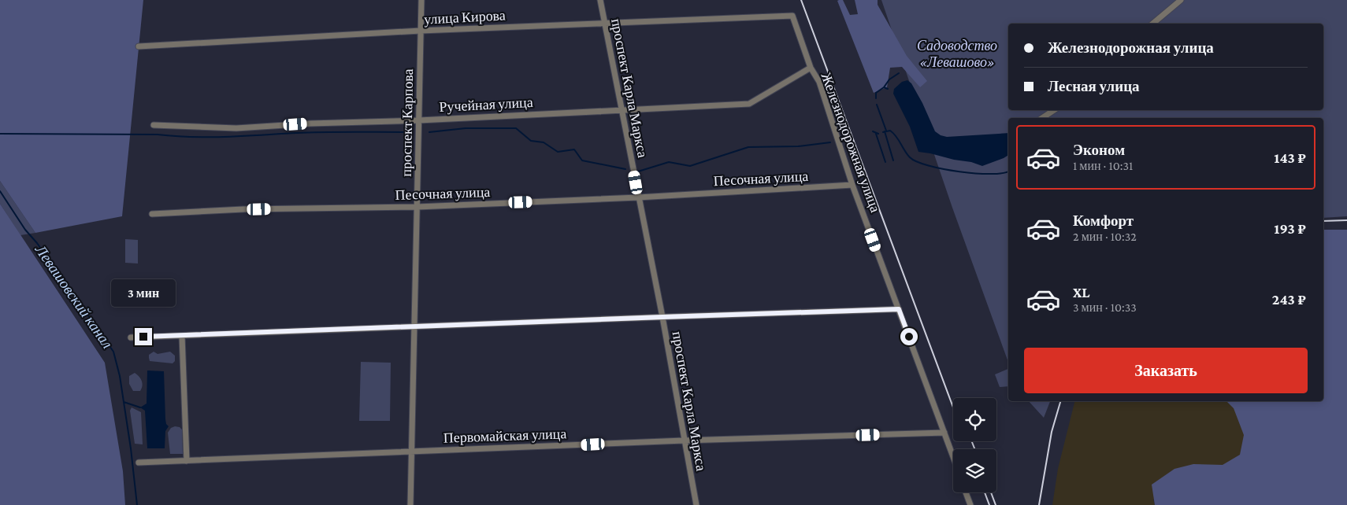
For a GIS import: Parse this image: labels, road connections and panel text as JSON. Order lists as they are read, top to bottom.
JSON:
{
  "streets": {
    "street": [
      "улица Кирова",
      "проспект Карла Маркса",
      "Ручейная улица",
      "проспект Карпова",
      "Железнодорожная улица",
      "Песочная улица",
      "Первомайская улица"
    ]
  },
  "crossings": [
    ["улица Кирова", "проспект Карла Маркса"],
    ["улица Кирова", "проспект Карпова"],
    ["улица Кирова", "Железнодорожная улица"],
    ["проспект Карла Маркса", "Ручейная улица"],
    ["проспект Карла Маркса", "Песочная улица"],
    ["проспект Карла Маркса", "Первомайская улица"],
    ["Ручейная улица", "проспект Карпова"],
    ["Ручейная улица", "Железнодорожная улица"],
    ["проспект Карпова", "Песочная улица"],
    ["проспект Карпова", "Первомайская улица"],
    ["Железнодорожная улица", "Песочная улица"],
    ["Железнодорожная улица", "Первомайская улица"]
  ],
  "water": ["Левашовский канал"],
  "parks": ["Садоводство «Левашово»"],
  "page": {
    "banner": ["Железнодорожная улица", "Лесная улица"],
    "list": [
      {
        "name": "Эконом",
        "note": "1 мин · 10:31",
        "value": "143 ₽"
      },
      {
        "name": "Комфорт",
        "note": "2 мин · 10:32",
        "value": "193 ₽"
      },
      {
        "name": "XL",
        "note": "3 мин · 10:33",
        "value": "243 ₽"
      }
    ],
    "bubble": "3 мин",
    "buttons": "Заказать"
  }
}
